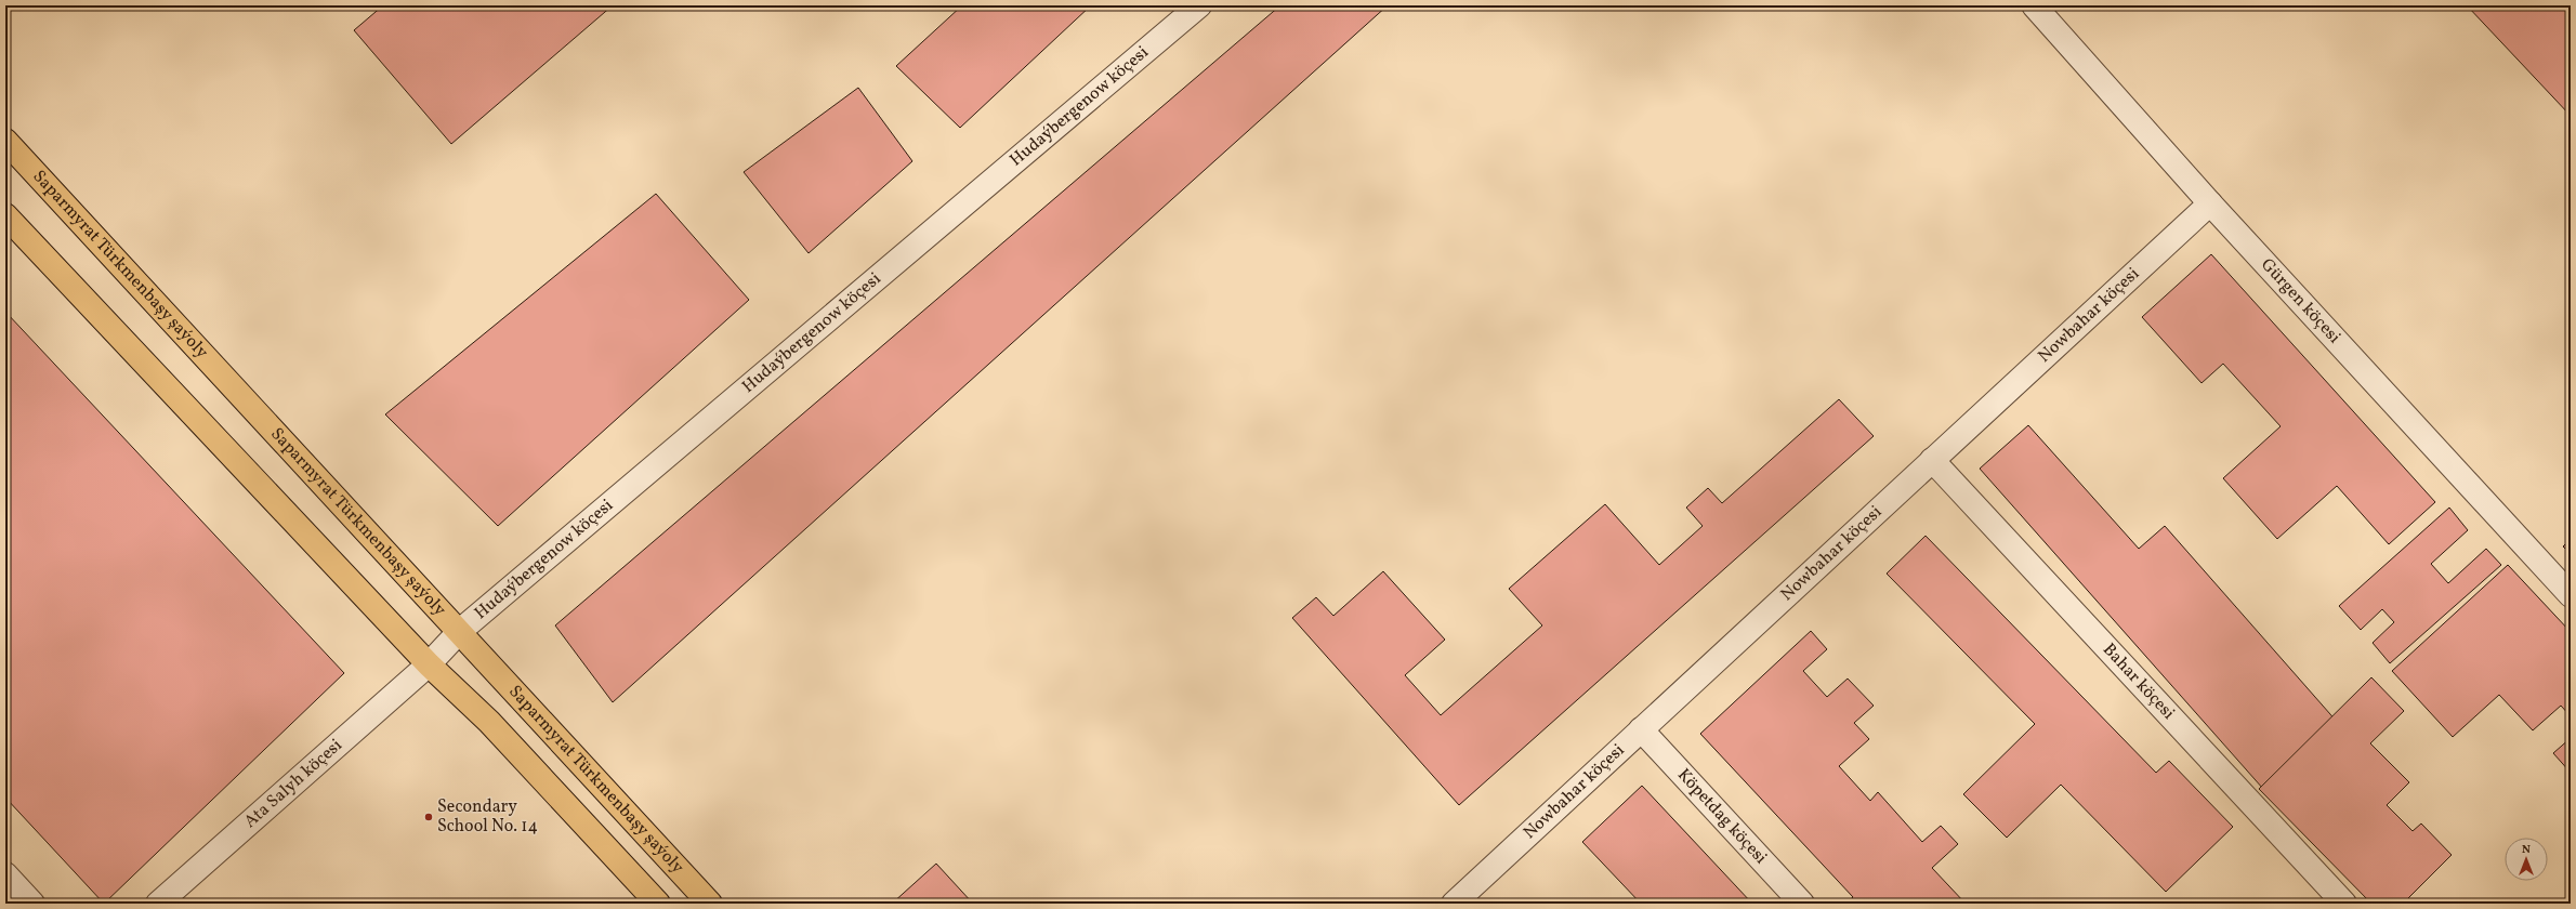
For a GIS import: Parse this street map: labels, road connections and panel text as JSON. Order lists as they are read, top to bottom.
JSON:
{
  "streets": {
    "main road": ["Saparmyrat Türkmenbaşy şaýoly"],
    "street": [
      "Hudaýbergenow köçesi",
      "Gürgen köçesi",
      "Nowbahar köçesi",
      "Bahar köçesi",
      "Ata Salyh köçesi",
      "Köpetdag köçesi"
    ]
  },
  "crossings": [
    ["Hudaýbergenow köçesi", "Saparmyrat Türkmenbaşy şaýoly"],
    ["Hudaýbergenow köçesi", "Ata Salyh köçesi"],
    ["Gürgen köçesi", "Nowbahar köçesi"],
    ["Nowbahar köçesi", "Bahar köçesi"],
    ["Nowbahar köçesi", "Köpetdag köçesi"]
  ],
  "places": ["Secondary School No. 14"],
  "north": "top"
}
